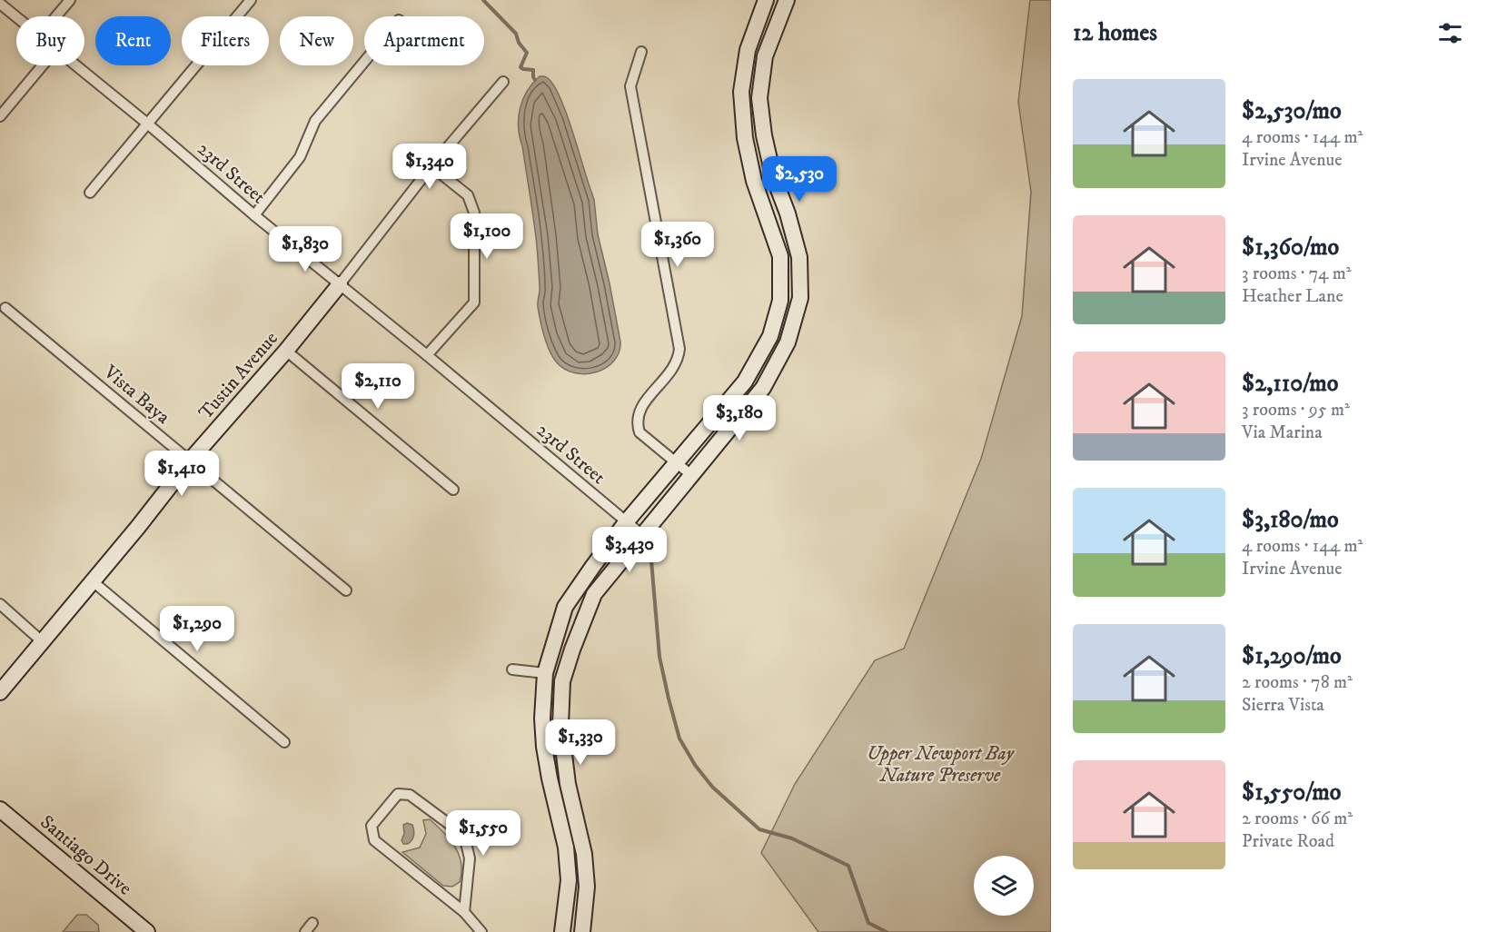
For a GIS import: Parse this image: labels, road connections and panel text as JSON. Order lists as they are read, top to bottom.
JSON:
{
  "streets": {
    "main road": ["Tustin Avenue", "Santiago Drive"],
    "street": ["23rd Street", "Vista Baya"]
  },
  "crossings": [
    ["23rd Street", "Tustin Avenue"],
    ["Tustin Avenue", "Vista Baya"]
  ],
  "parks": ["Upper Newport Bay Nature Preserve"],
  "page": {
    "heading": "12 homes",
    "chip": [
      "Buy",
      "Rent",
      "Filters",
      "New",
      "Apartment"
    ],
    "list": [
      {
        "name": "$2,530/mo",
        "note": "4 rooms · 144 m² · Irvine Avenue"
      },
      {
        "name": "$1,360/mo",
        "note": "3 rooms · 74 m² · Heather Lane"
      },
      {
        "name": "$2,110/mo",
        "note": "3 rooms · 95 m² · Via Marina"
      },
      {
        "name": "$3,180/mo",
        "note": "4 rooms · 144 m² · Irvine Avenue"
      },
      {
        "name": "$1,290/mo",
        "note": "2 rooms · 78 m² · Sierra Vista"
      },
      {
        "name": "$1,550/mo",
        "note": "2 rooms · 66 m² · Private Road"
      }
    ],
    "price": [
      "$1,340",
      "$2,530",
      "$1,100",
      "$1,360",
      "$1,830",
      "$2,110",
      "$3,180",
      "$1,410",
      "$3,430",
      "$1,290",
      "$1,330",
      "$1,550"
    ]
  }
}
